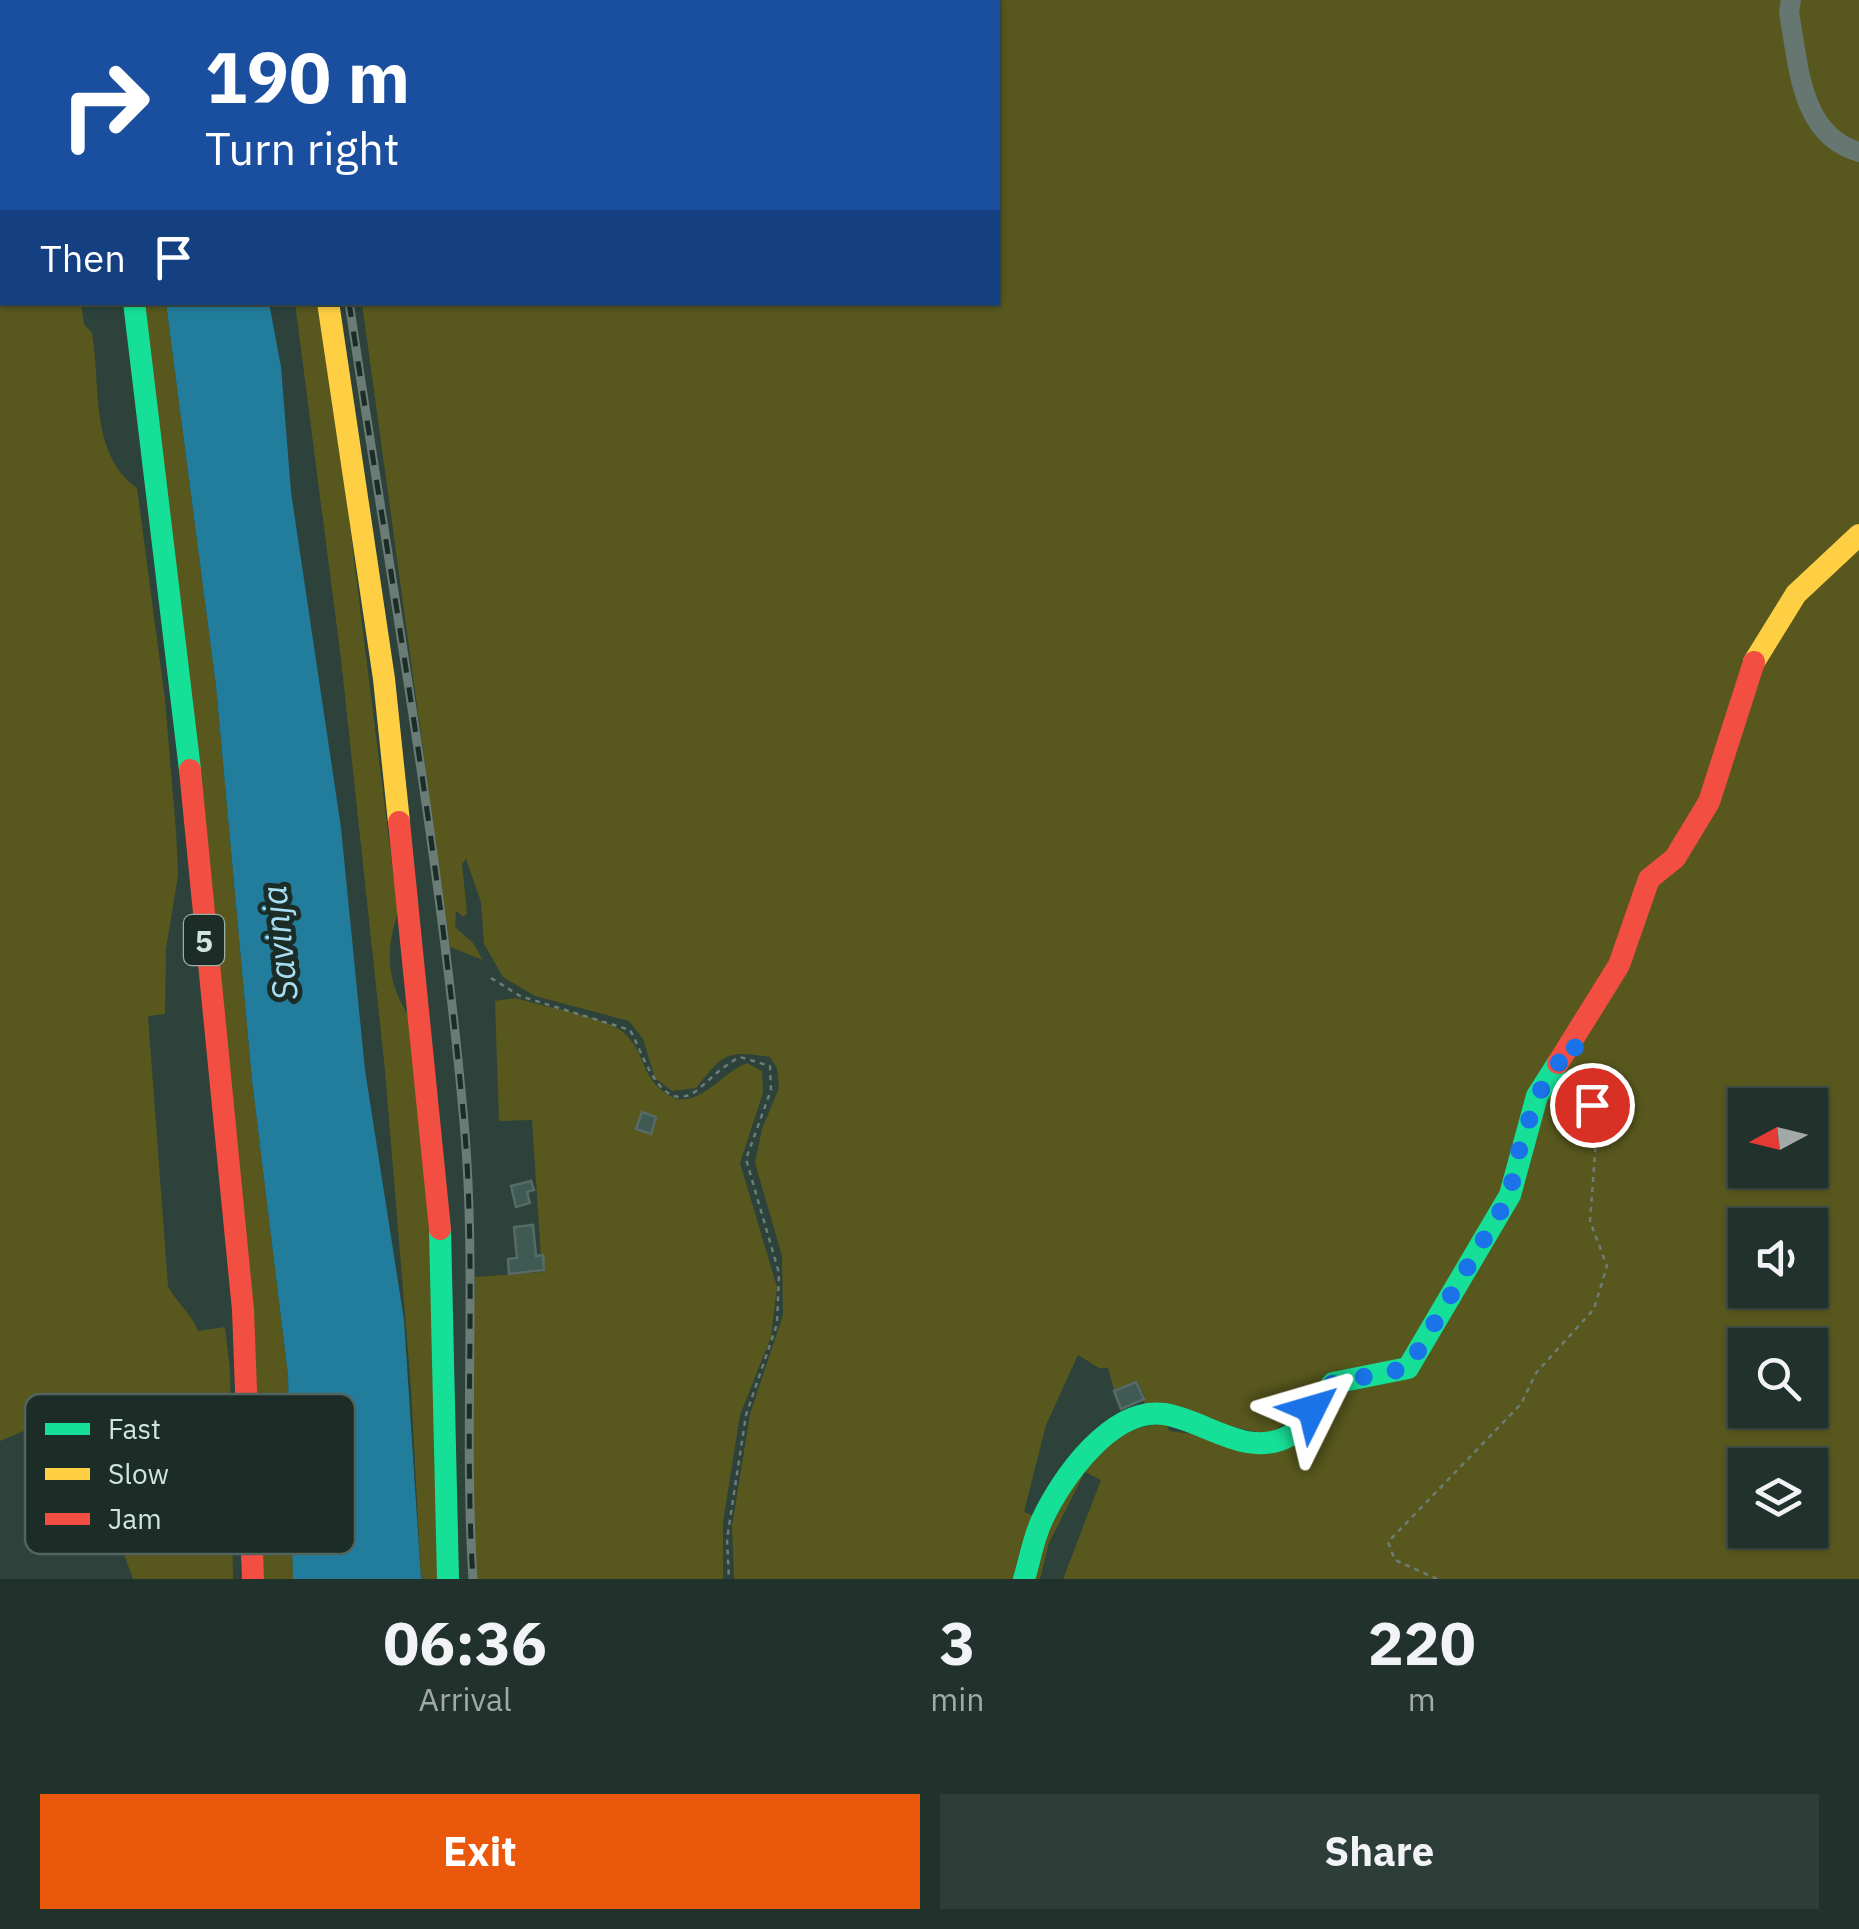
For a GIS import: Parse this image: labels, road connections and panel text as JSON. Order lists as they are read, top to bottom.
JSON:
{
  "streets": {
    "street": ["5"]
  },
  "water": ["Savinja"],
  "legend": ["Fast", "Slow", "Jam"],
  "north": "left",
  "page": {
    "turn": ["190 m", "Turn right"],
    "then": "Then",
    "eta": [
      "06:36",
      "Arrival",
      "3",
      "min",
      "220",
      "m"
    ],
    "buttons": ["Exit", "Share"]
  }
}
